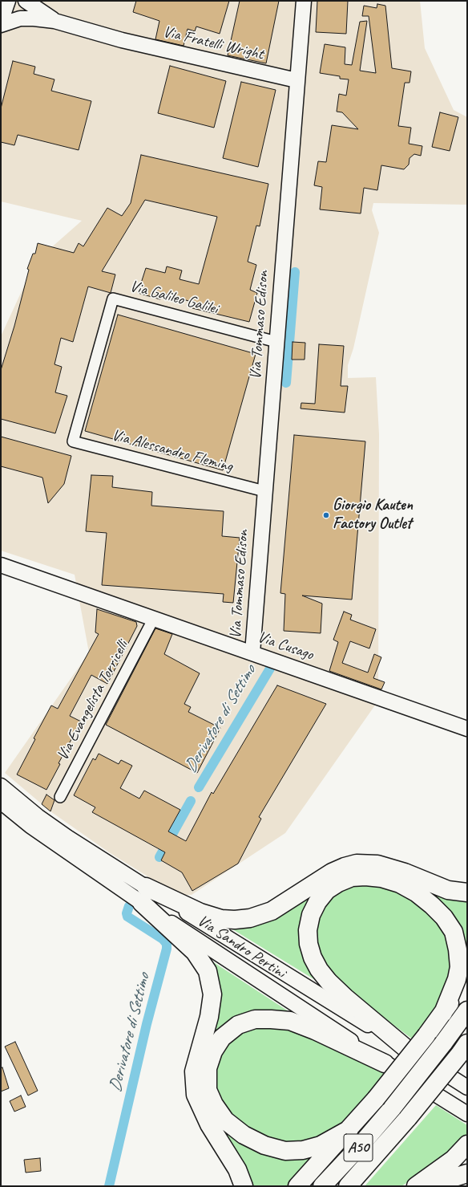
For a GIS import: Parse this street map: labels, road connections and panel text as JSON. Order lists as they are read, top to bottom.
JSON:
{
  "streets": {
    "highway": ["A50"],
    "street": [
      "Via Fratelli Wright",
      "Via Galileo Galilei",
      "Via Tommaso Edison",
      "Via Alessandro Fleming",
      "Via Cusago",
      "Via Evangelista Torricelli",
      "Via Sandro Pertini"
    ]
  },
  "crossings": [
    ["Via Fratelli Wright", "Via Tommaso Edison"],
    ["Via Galileo Galilei", "Via Tommaso Edison"],
    ["Via Galileo Galilei", "Via Alessandro Fleming"],
    ["Via Tommaso Edison", "Via Alessandro Fleming"],
    ["Via Tommaso Edison", "Via Cusago"],
    ["Via Cusago", "Via Evangelista Torricelli"]
  ],
  "water": ["Derivatore di Settimo"],
  "places": ["Giorgio Kauten Factory Outlet"]
}
